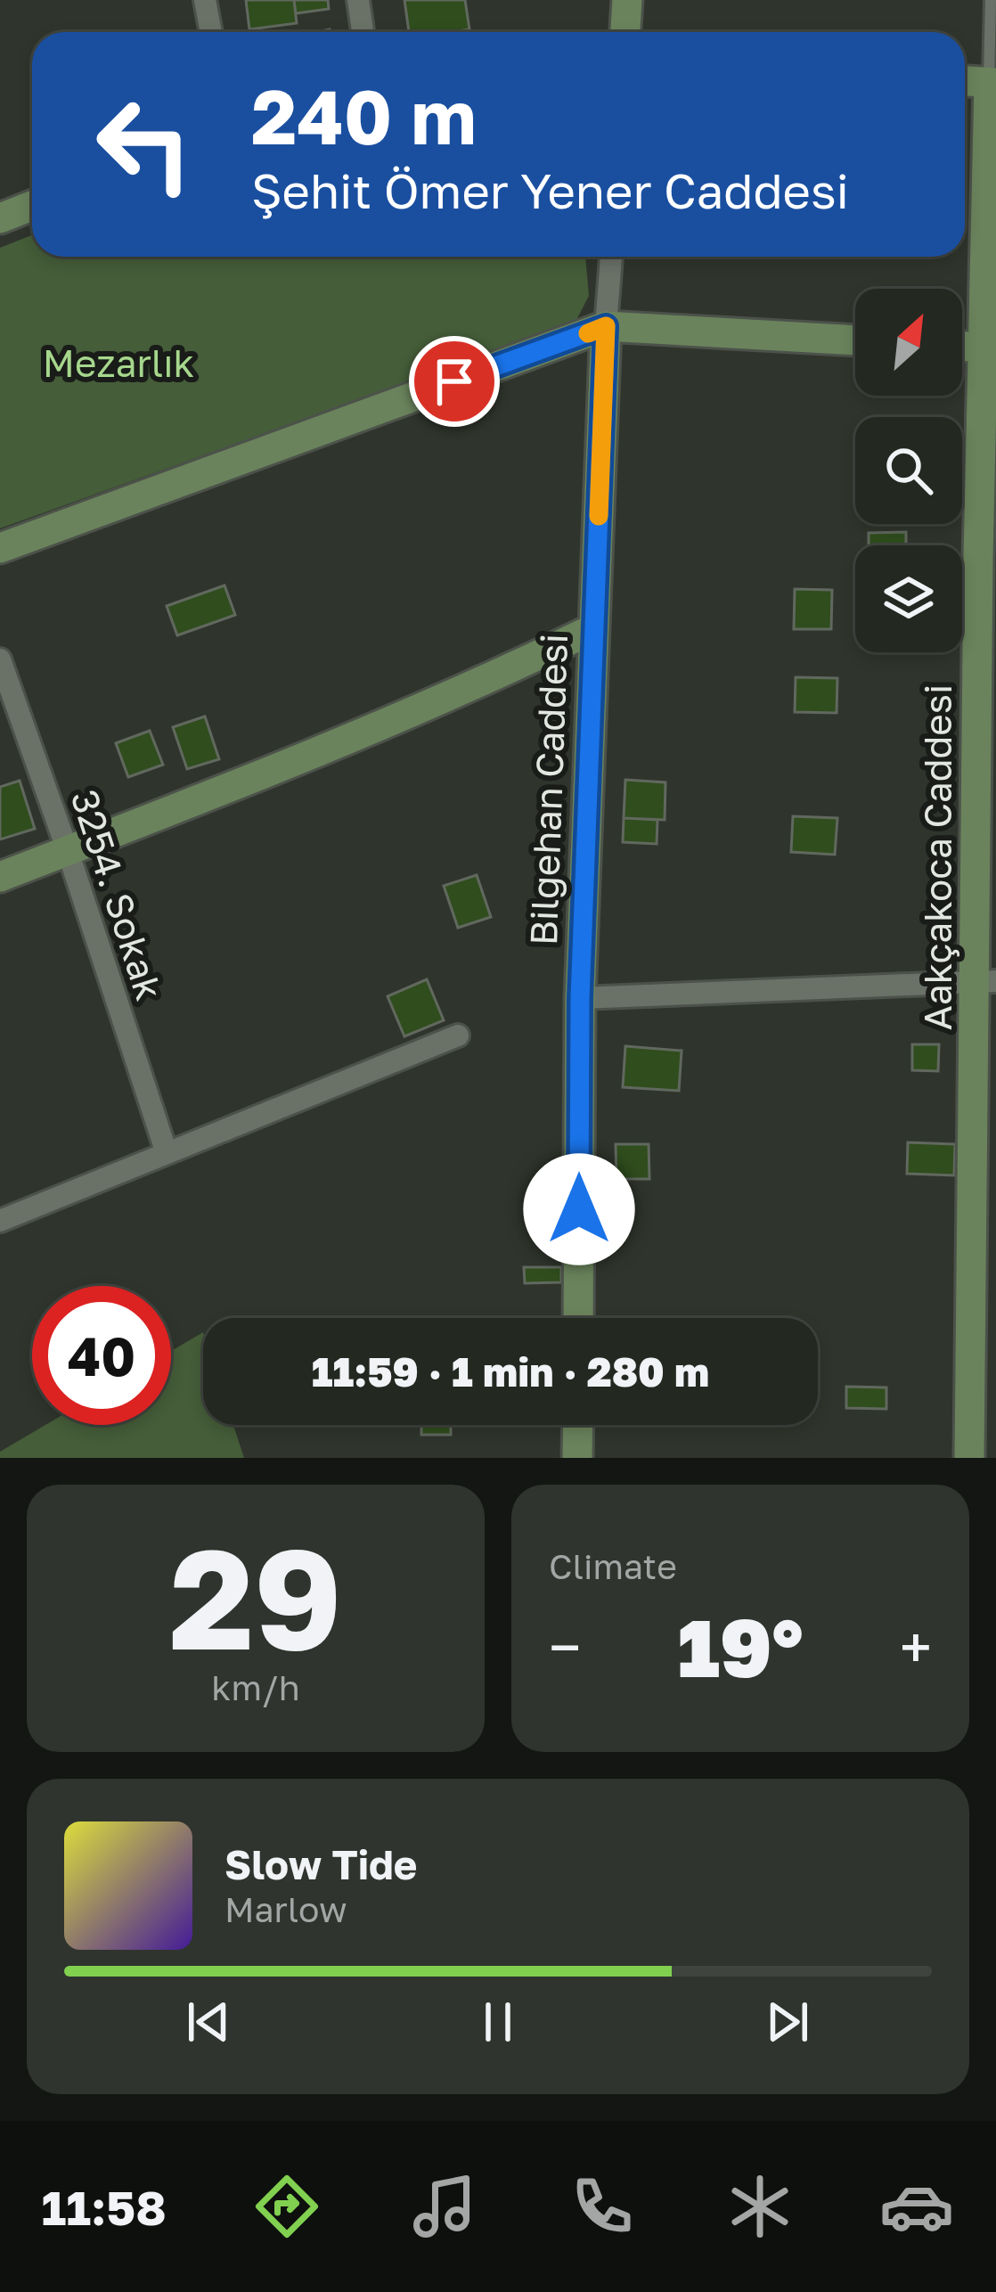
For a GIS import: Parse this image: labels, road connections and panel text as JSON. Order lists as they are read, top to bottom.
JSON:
{
  "streets": {
    "street": ["Bilgehan Caddesi", "Aakçakoca Caddesi", "3254. Sokak"]
  },
  "parks": ["Mezarlık"],
  "north": "top right",
  "page": {
    "turn": ["240 m", "Şehit Ömer Yener Caddesi"],
    "limit": "40",
    "trip": "11:59 · 1 min · 280 m",
    "tile": [
      ["29", "km/h"],
      "Climate"
    ],
    "heat": ["−", "19°", "+"],
    "song": ["Slow Tide", "Marlow"],
    "tabs": "11:58"
  }
}
